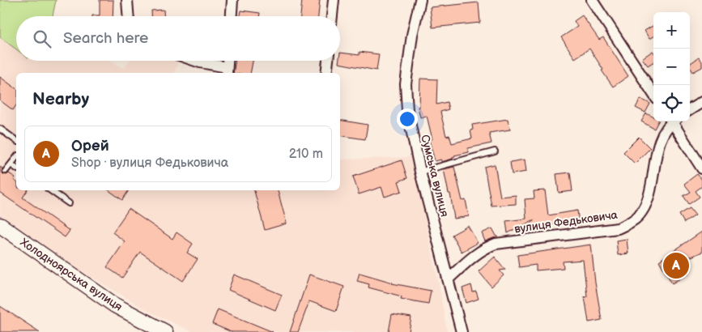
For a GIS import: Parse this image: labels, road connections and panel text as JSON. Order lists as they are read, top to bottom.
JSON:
{
  "streets": {
    "main road": ["Холодноярська вулиця"],
    "street": ["Сумська вулиця", "вулиця Федьковича"]
  },
  "crossings": [
    ["Сумська вулиця", "вулиця Федьковича"]
  ],
  "page": {
    "map_buttons": ["+", "−"],
    "search": "Search here",
    "heading": "Nearby",
    "list": [
      {
        "mark": "A",
        "name": "Орей",
        "note": "Shop · вулиця Федьковича",
        "value": "210 m"
      }
    ],
    "pins": "A"
  }
}
